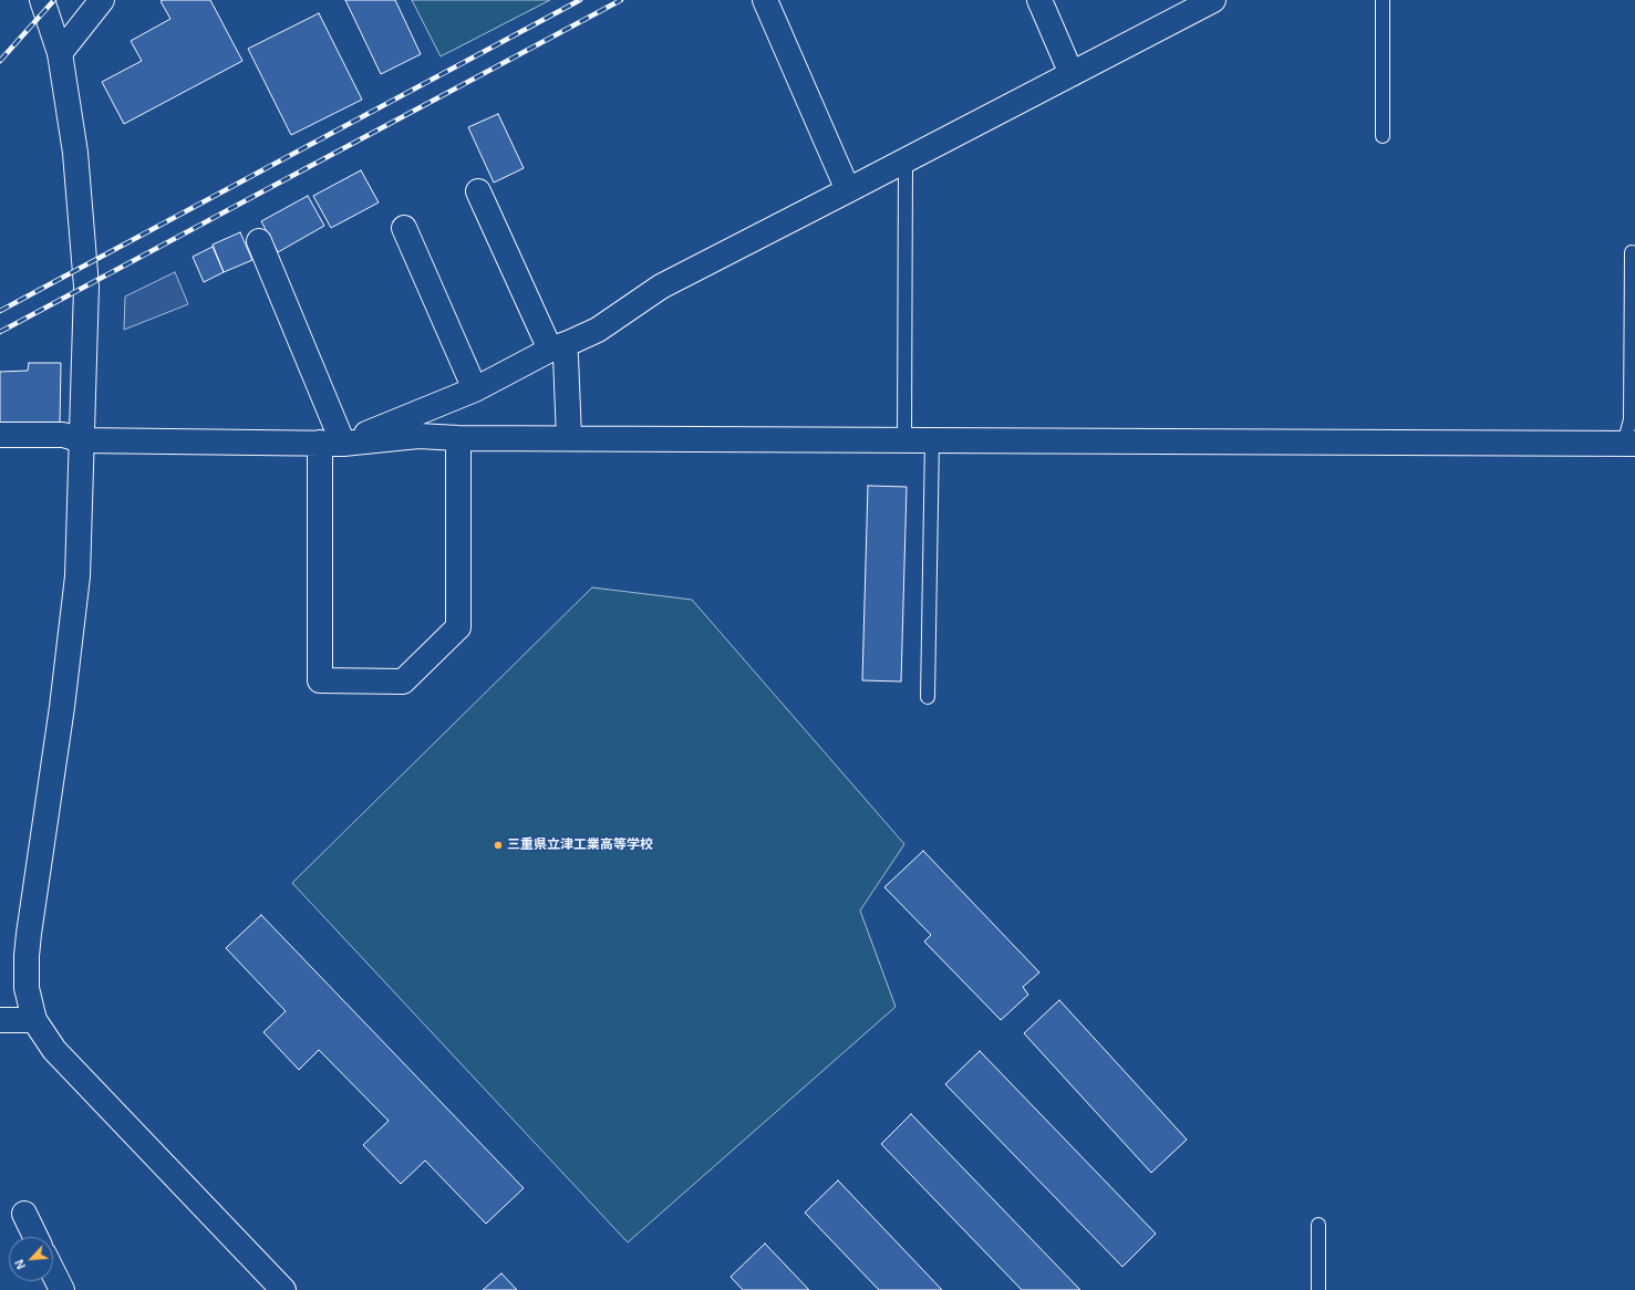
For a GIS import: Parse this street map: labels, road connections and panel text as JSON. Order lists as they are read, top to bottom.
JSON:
{
  "places": ["三重県立津工業高等学校"],
  "north": "bottom left"
}
